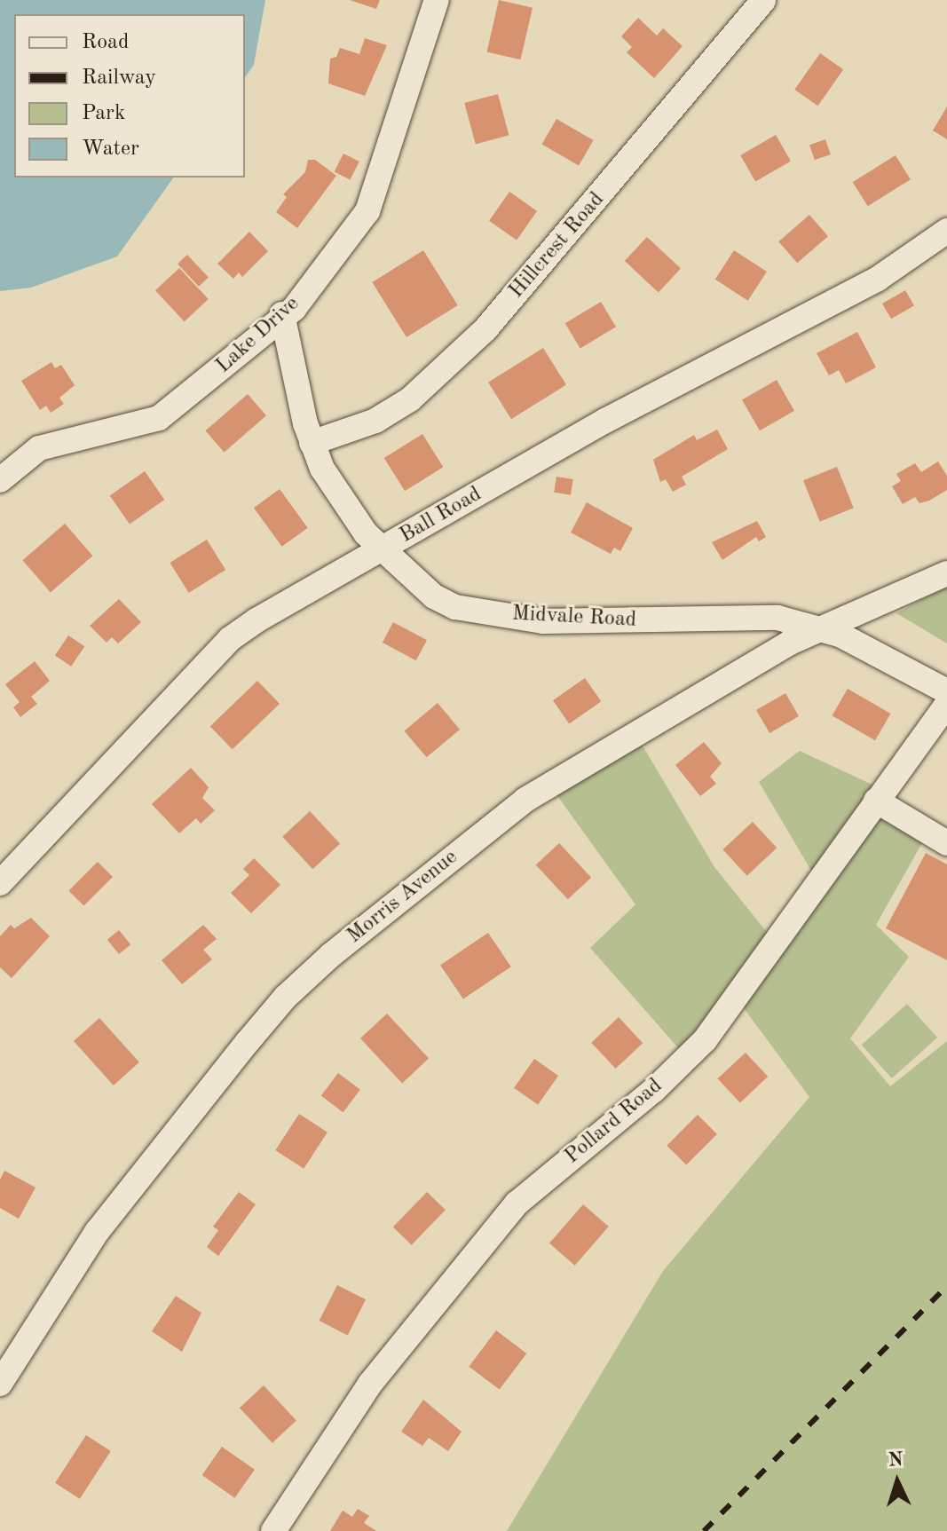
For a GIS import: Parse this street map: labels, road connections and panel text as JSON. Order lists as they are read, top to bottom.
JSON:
{
  "streets": {
    "street": [
      "Hillcrest Road",
      "Lake Drive",
      "Ball Road",
      "Midvale Road",
      "Morris Avenue",
      "Pollard Road"
    ]
  },
  "crossings": [
    ["Hillcrest Road", "Midvale Road"],
    ["Lake Drive", "Midvale Road"],
    ["Ball Road", "Midvale Road"],
    ["Midvale Road", "Morris Avenue"]
  ],
  "legend": [
    "Road",
    "Railway",
    "Park",
    "Water"
  ],
  "north": "top"
}
